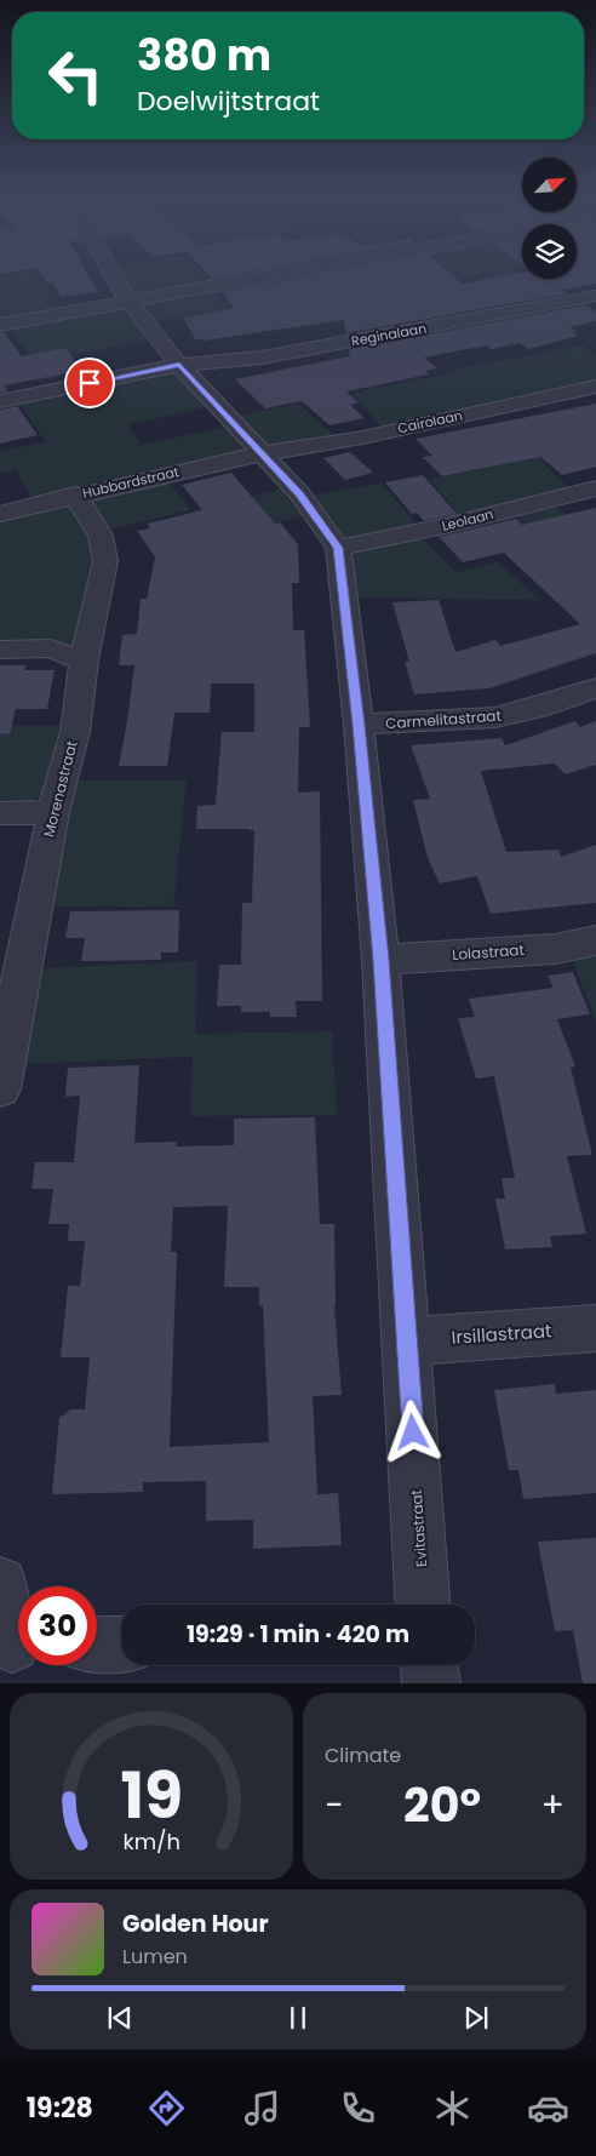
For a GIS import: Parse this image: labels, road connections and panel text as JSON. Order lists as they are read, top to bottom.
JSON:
{
  "streets": {
    "street": [
      "Reginalaan",
      "Cairolaan",
      "Hubbardstraat",
      "Leolaan",
      "Carmelitastraat",
      "Morenastraat",
      "Lolastraat",
      "Irsillastraat",
      "Evitastraat"
    ]
  },
  "crossings": [
    ["Reginalaan", "Evitastraat"],
    ["Cairolaan", "Hubbardstraat"],
    ["Cairolaan", "Evitastraat"],
    ["Hubbardstraat", "Morenastraat"],
    ["Hubbardstraat", "Evitastraat"],
    ["Leolaan", "Evitastraat"],
    ["Carmelitastraat", "Evitastraat"],
    ["Lolastraat", "Evitastraat"],
    ["Irsillastraat", "Evitastraat"]
  ],
  "north": "top right",
  "page": {
    "turn": ["380 m", "Doelwijtstraat"],
    "limit": "30",
    "trip": "19:29 · 1 min · 420 m",
    "tile": "Climate",
    "heat": ["−", "20°", "+"],
    "song": ["Golden Hour", "Lumen"],
    "tabs": "19:28",
    "gauge": ["19", "km/h"]
  }
}
